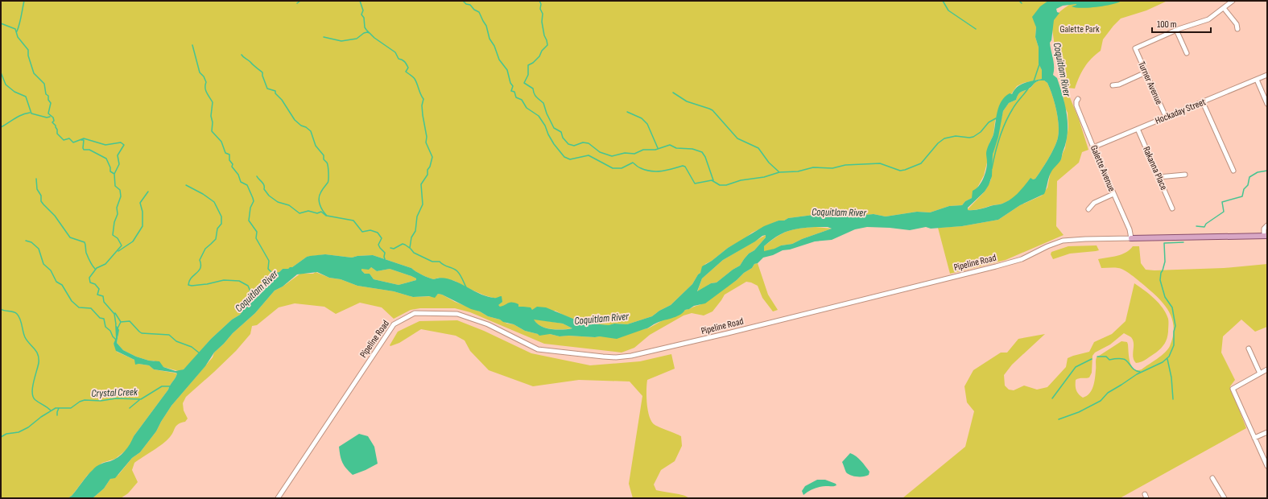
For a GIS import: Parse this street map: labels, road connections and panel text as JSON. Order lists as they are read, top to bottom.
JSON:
{
  "streets": {
    "main road": ["Pipeline Road"],
    "street": [
      "Turner Avenue",
      "Hockaday Street",
      "Galette Avenue",
      "Rakanna Place"
    ]
  },
  "crossings": [
    ["Turner Avenue", "Hockaday Street"],
    ["Hockaday Street", "Galette Avenue"],
    ["Hockaday Street", "Rakanna Place"],
    ["Galette Avenue", "Pipeline Road"]
  ],
  "water": ["Coquitlam River", "Crystal Creek"],
  "parks": ["Galette Park"],
  "scale_bar": "100 m"
}
